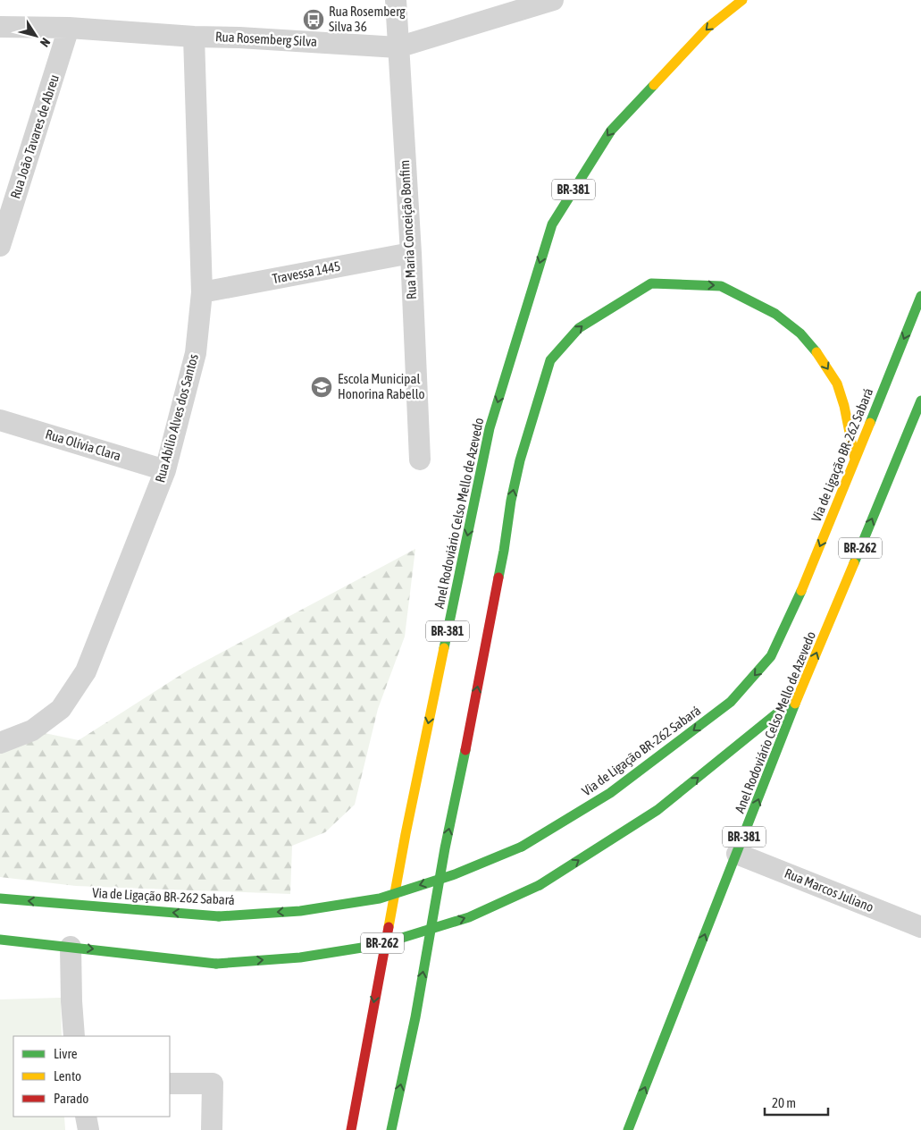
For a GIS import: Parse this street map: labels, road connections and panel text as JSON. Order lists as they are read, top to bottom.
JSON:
{
  "streets": {
    "highway": [
      "BR-381",
      "Via de Ligação BR-262 Sabará",
      "Anel Rodoviário Celso Mello de Azevedo",
      "BR-262"
    ],
    "street": [
      "Rua Rosemberg Silva",
      "Rua João Tavares de Abreu",
      "Rua Maria Conceição Bonfim",
      "Travessa 1445",
      "Rua Abílio Alves dos Santos",
      "Rua Olívia Clara",
      "Rua Marcos Juliano"
    ]
  },
  "crossings": [
    ["Rua Rosemberg Silva", "Rua João Tavares de Abreu"],
    ["Rua Rosemberg Silva", "Rua Maria Conceição Bonfim"],
    ["Rua Rosemberg Silva", "Rua Abílio Alves dos Santos"],
    ["Rua Maria Conceição Bonfim", "Travessa 1445"],
    ["Travessa 1445", "Rua Abílio Alves dos Santos"],
    ["Rua Abílio Alves dos Santos", "Rua Olívia Clara"],
    ["Anel Rodoviário Celso Mello de Azevedo", "BR-262"],
    ["Anel Rodoviário Celso Mello de Azevedo", "Rua Marcos Juliano"]
  ],
  "places": {
    "bus stop": ["Rua Rosemberg Silva 36"],
    "school or university": ["Escola Municipal Honorina Rabello"]
  },
  "legend": ["Livre", "Lento", "Parado"],
  "scale_bar": "20 m",
  "north": "bottom right"
}
